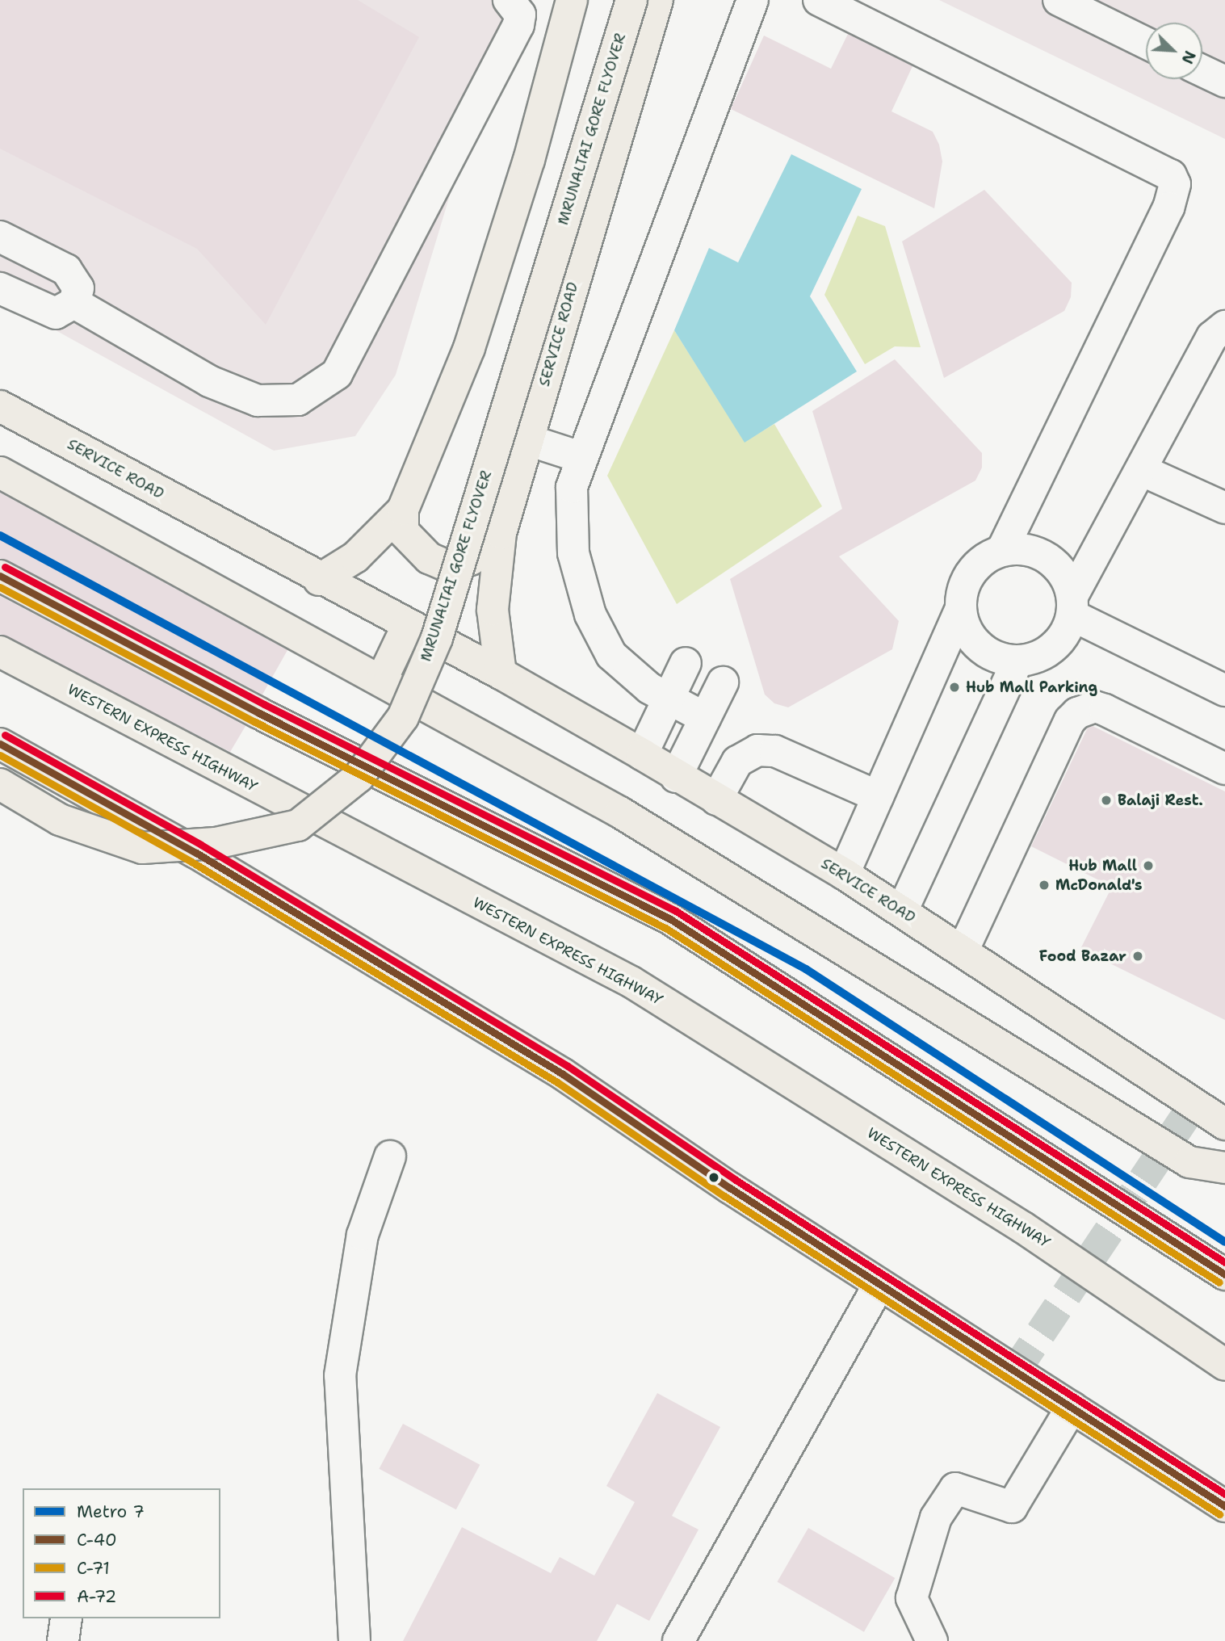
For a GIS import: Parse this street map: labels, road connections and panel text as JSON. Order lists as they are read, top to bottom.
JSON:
{
  "streets": {
    "main road": ["MRUNALTAI GORE FLYOVER", "SERVICE ROAD", "WESTERN EXPRESS HIGHWAY"]
  },
  "places": [
    "Hub Mall Parking",
    "Balaji Rest.",
    "Hub Mall",
    "McDonald's",
    "Food Bazar"
  ],
  "lines": [
    "metro line 7",
    "transit line A-72",
    "transit line C-40",
    "transit line C-71"
  ],
  "legend": [
    "Metro 7",
    "C-40",
    "C-71",
    "A-72"
  ],
  "north": "bottom right"
}
